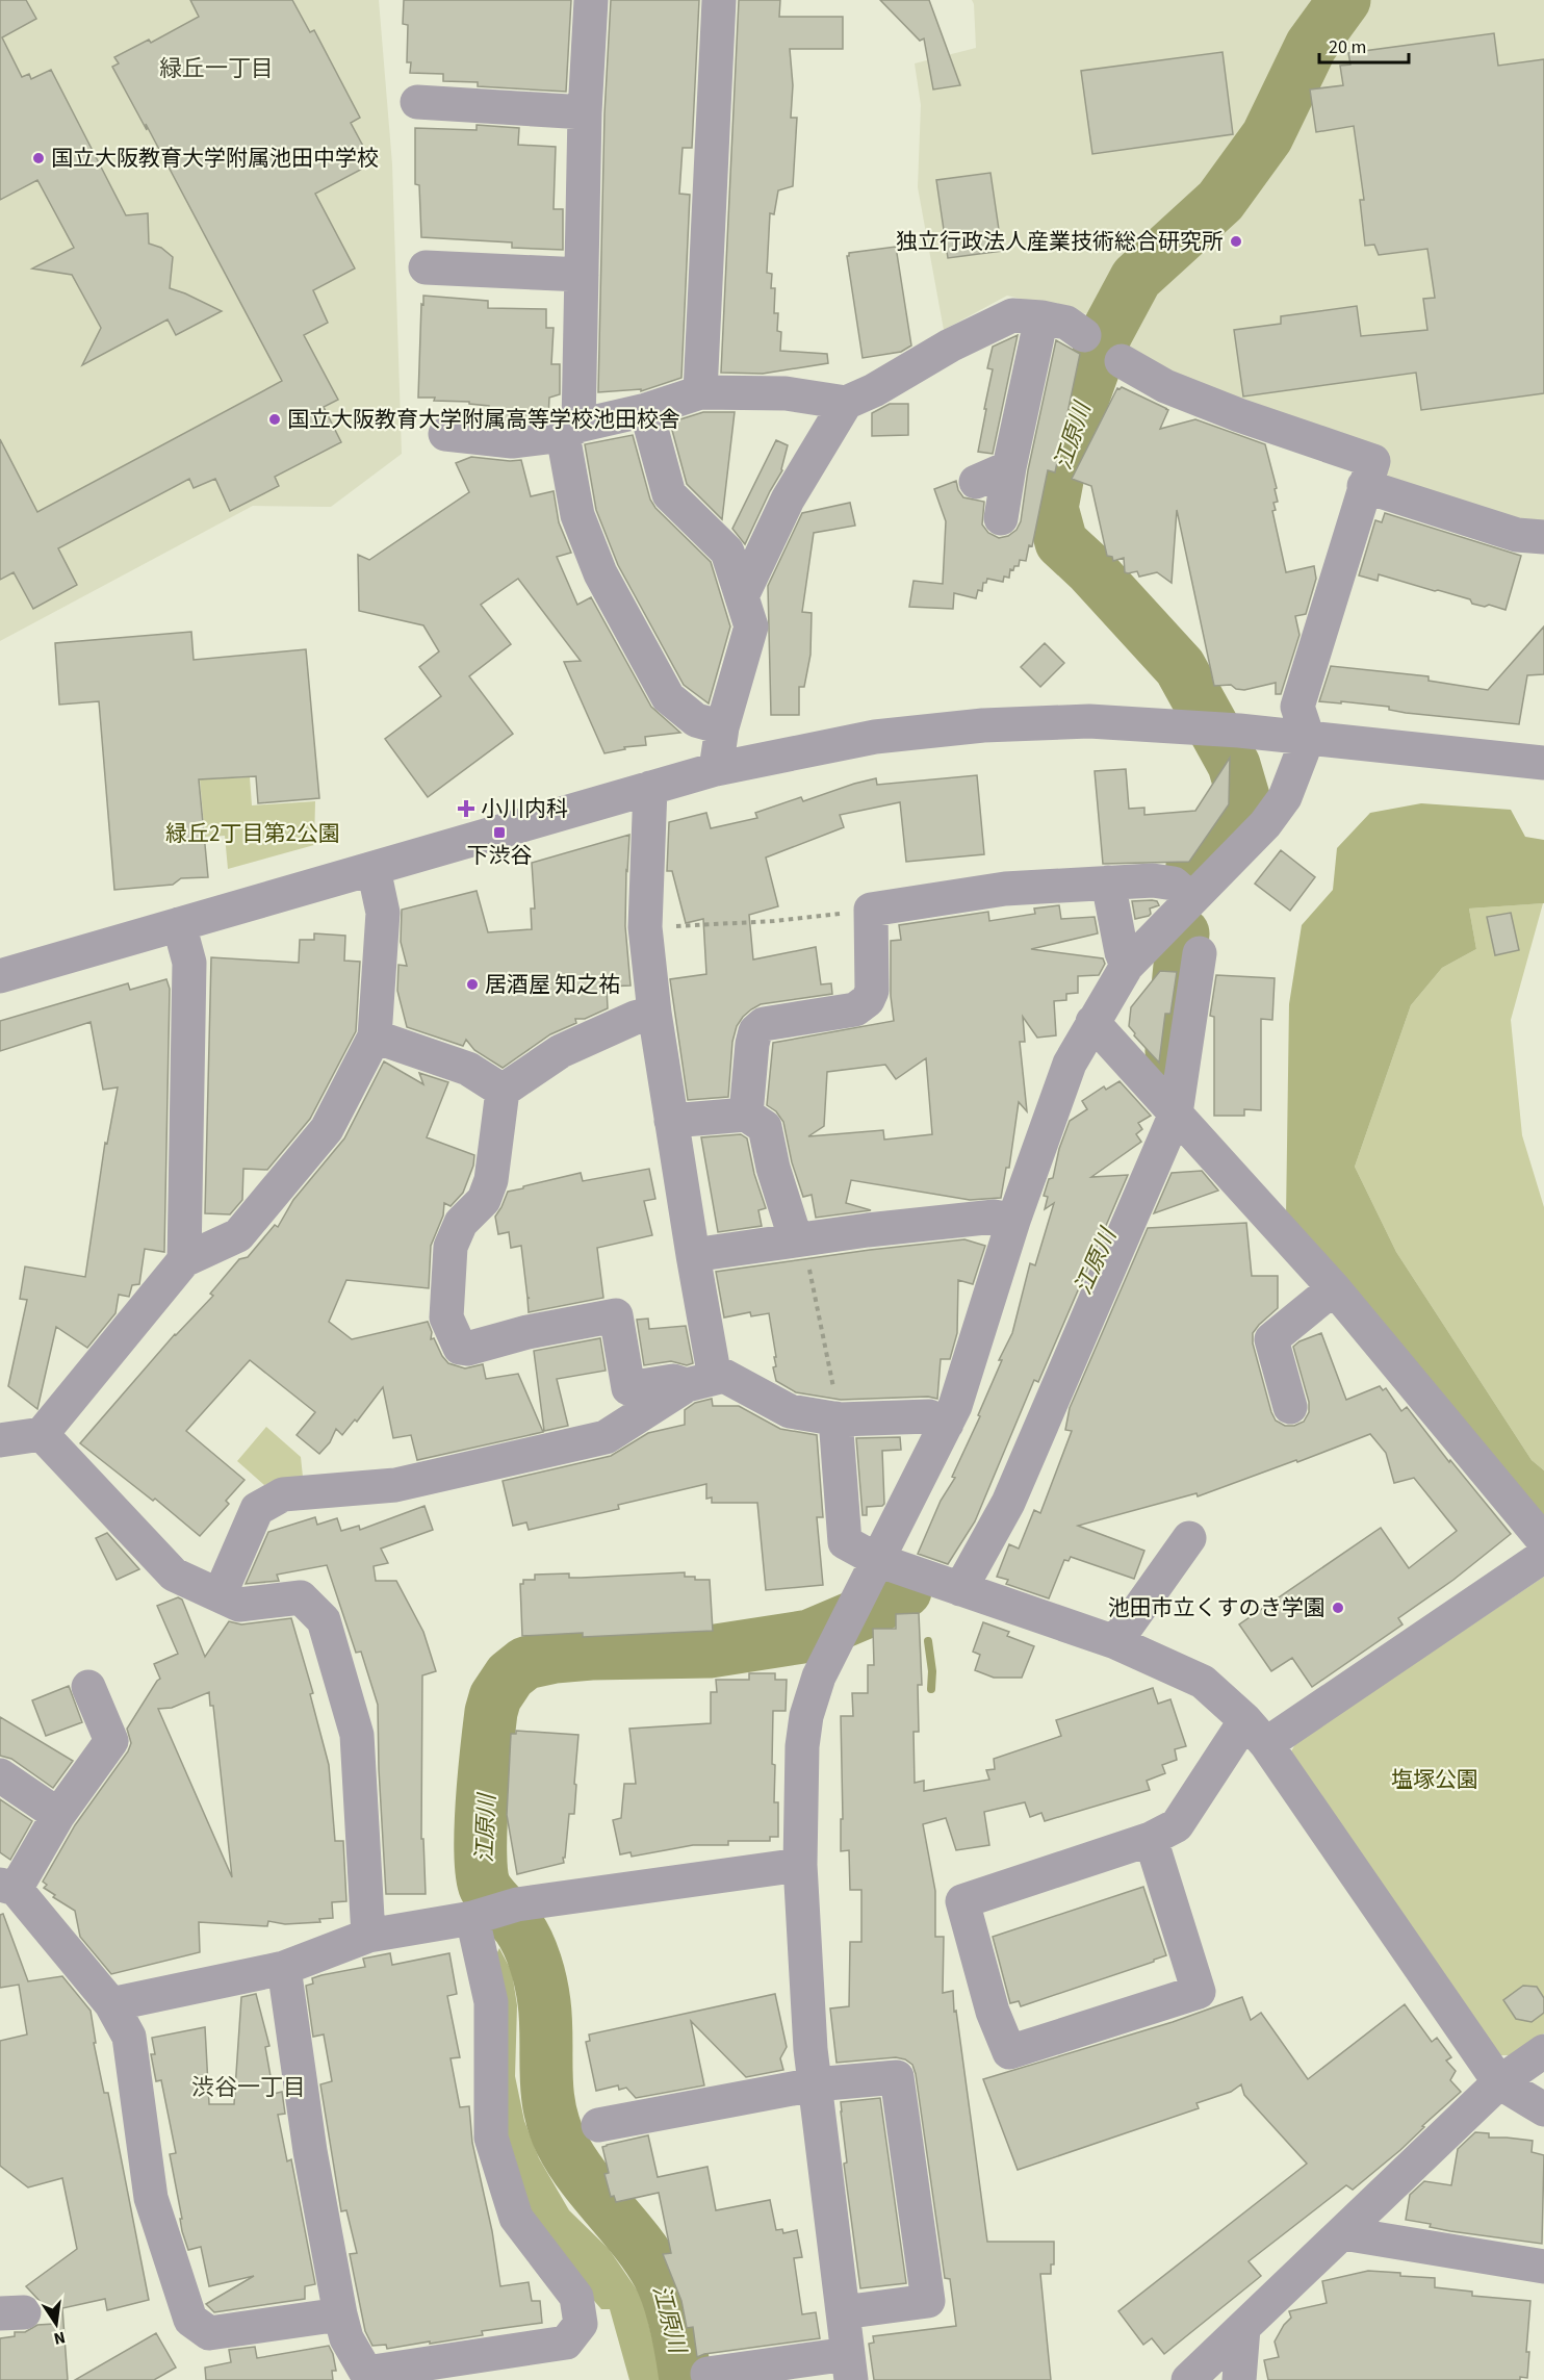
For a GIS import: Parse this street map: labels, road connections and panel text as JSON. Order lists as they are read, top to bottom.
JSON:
{
  "districts": ["緑丘一丁目", "渋谷一丁目"],
  "water": ["江原川"],
  "parks": ["緑丘2丁目第2公園", "塩塚公園"],
  "places": {
    "other": [
      "国立大阪教育大学附属池田中学校",
      "独立行政法人産業技術総合研究所",
      "国立大阪教育大学附属高等学校池田校舎",
      "居酒屋 知之祐",
      "池田市立くすのき学園"
    ],
    "health": ["小川内科"],
    "transit": ["下渋谷"]
  },
  "scale_bar": "20 m",
  "north": "bottom"
}
